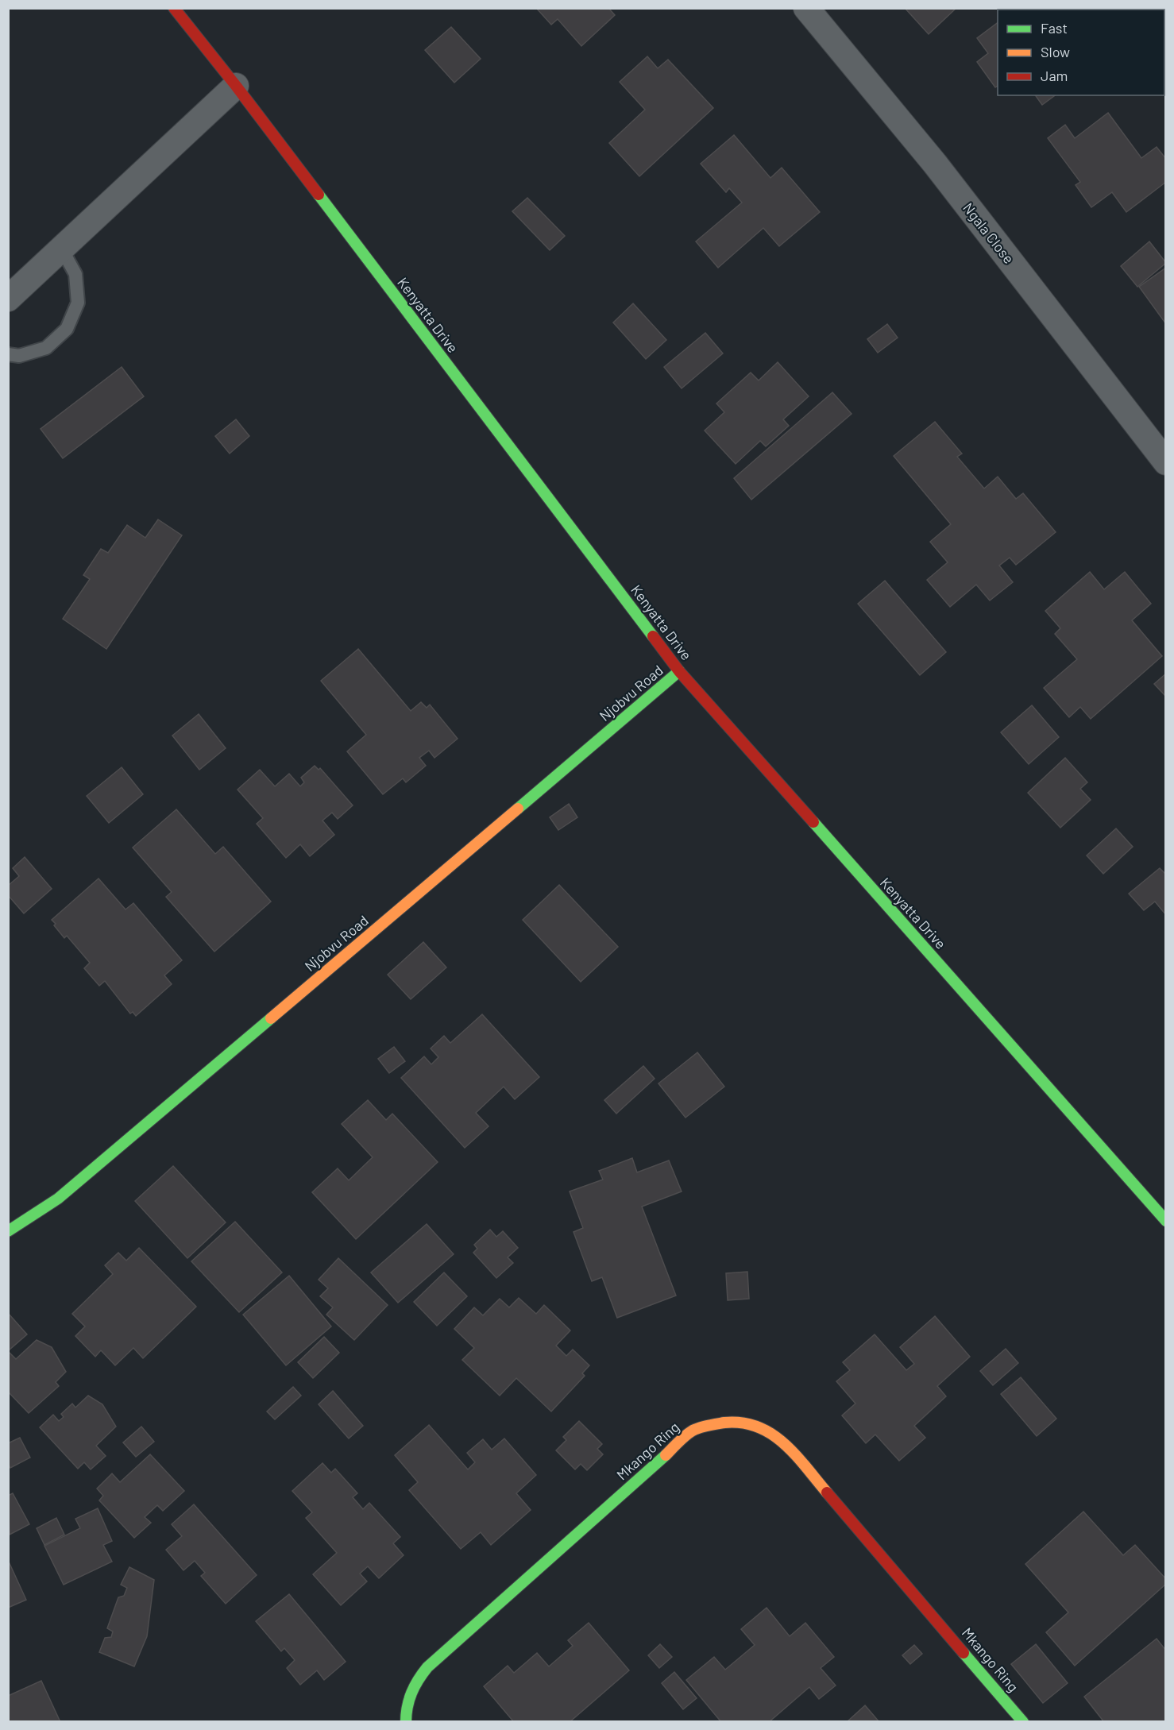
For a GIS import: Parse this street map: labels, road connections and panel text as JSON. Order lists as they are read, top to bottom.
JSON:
{
  "streets": {
    "street": [
      "Ngala Close",
      "Kenyatta Drive",
      "Njobvu Road",
      "Mkango Ring"
    ]
  },
  "crossings": [
    ["Kenyatta Drive", "Njobvu Road"]
  ],
  "legend": ["Fast", "Slow", "Jam"]
}
